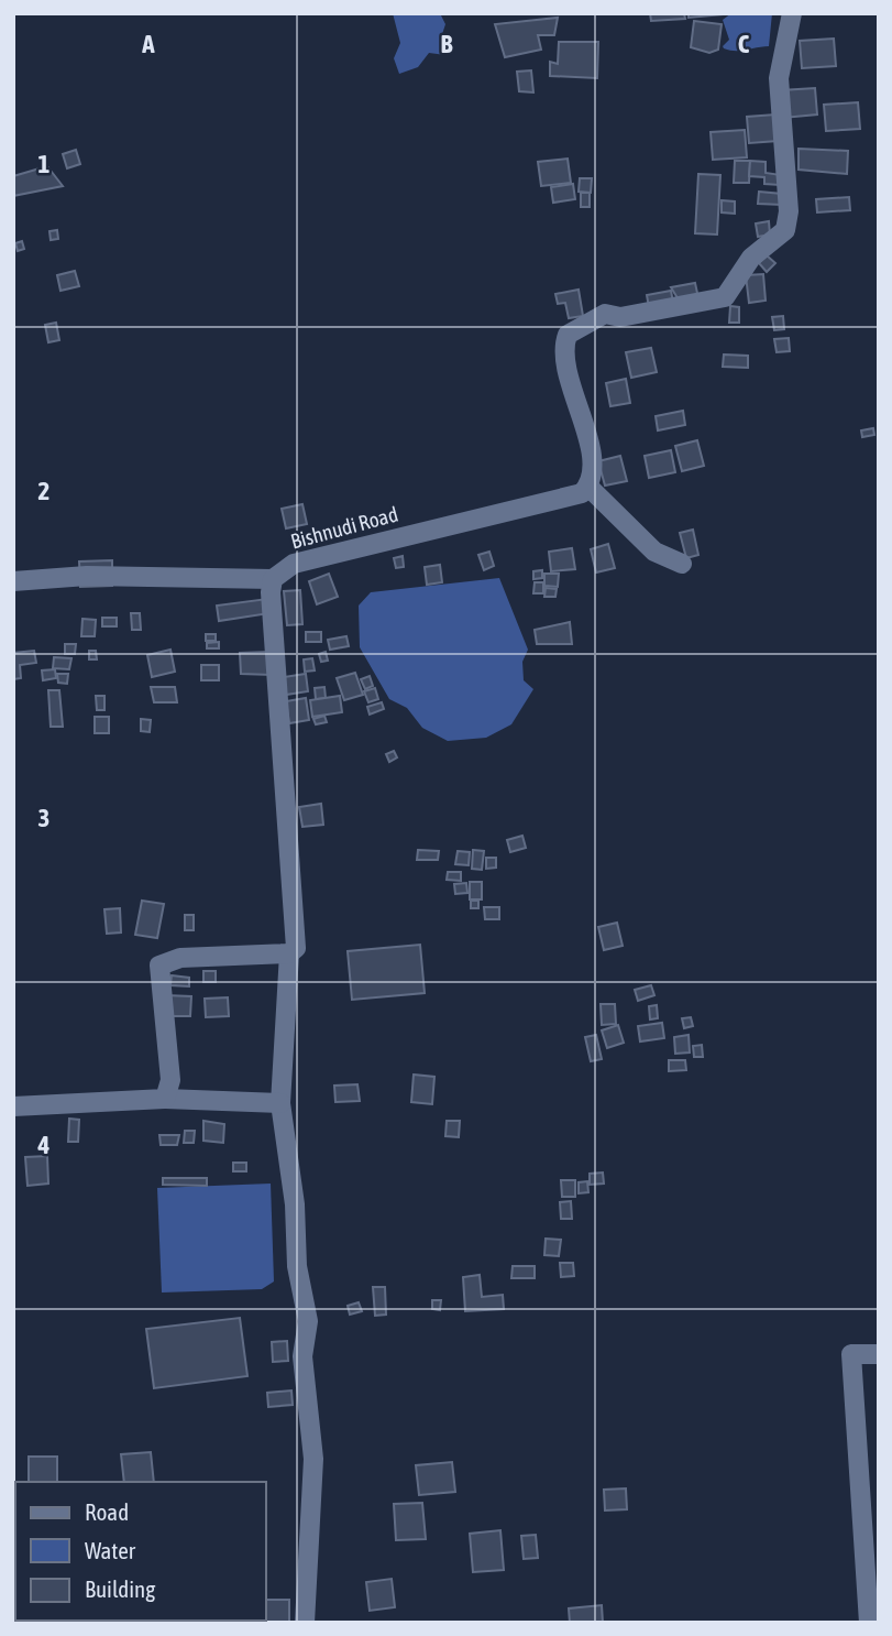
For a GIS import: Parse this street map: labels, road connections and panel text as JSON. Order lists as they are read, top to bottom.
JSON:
{
  "streets": {
    "street": ["Bishnudi Road"]
  },
  "legend": ["Road", "Water", "Building"],
  "grid": {
    "columns": ["A", "B", "C"],
    "rows": [
      "1",
      "2",
      "3",
      "4"
    ]
  }
}
